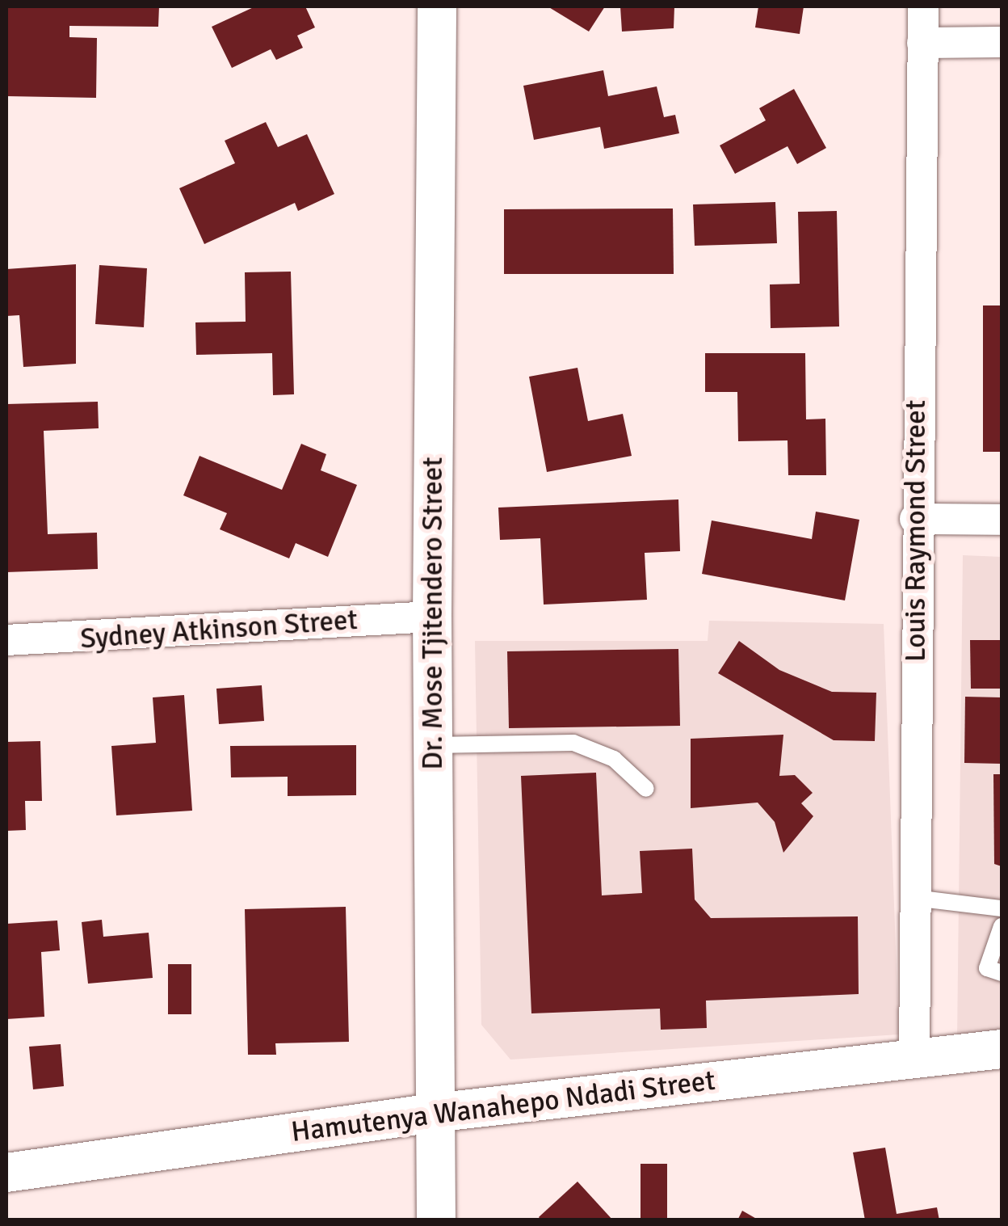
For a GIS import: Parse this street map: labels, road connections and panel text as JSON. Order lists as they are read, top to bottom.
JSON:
{
  "streets": {
    "street": [
      "Louis Raymond Street",
      "Dr. Mose Tjitendero Street",
      "Sydney Atkinson Street",
      "Hamutenya Wanahepo Ndadi Street"
    ]
  },
  "crossings": [
    ["Louis Raymond Street", "Hamutenya Wanahepo Ndadi Street"],
    ["Dr. Mose Tjitendero Street", "Sydney Atkinson Street"],
    ["Dr. Mose Tjitendero Street", "Hamutenya Wanahepo Ndadi Street"]
  ]
}
